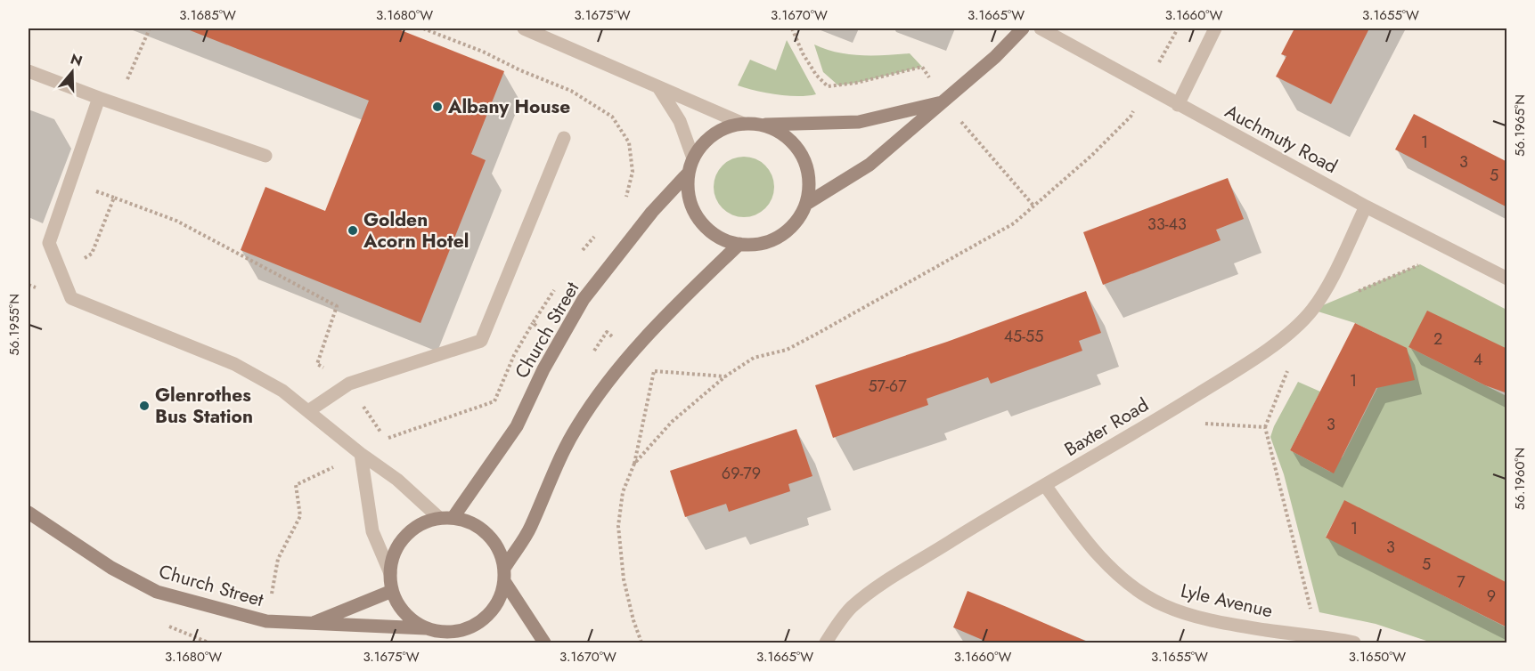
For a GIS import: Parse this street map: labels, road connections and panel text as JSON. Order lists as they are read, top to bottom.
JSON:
{
  "streets": {
    "street": [
      "Auchmuty Road",
      "Church Street",
      "Baxter Road",
      "Lyle Avenue"
    ]
  },
  "crossings": [
    ["Auchmuty Road", "Baxter Road"],
    ["Baxter Road", "Lyle Avenue"]
  ],
  "places": ["Albany House", "Golden Acorn Hotel", "Glenrothes Bus Station"],
  "house_numbers": [
    "1",
    "3",
    "5",
    "33-43",
    "45-55",
    "2",
    "4",
    "1",
    "57-67",
    "3",
    "69-79",
    "1",
    "3",
    "5",
    "7",
    "9"
  ],
  "north": "top",
  "coordinates": [
    "3.1685°W",
    "3.1680°W",
    "3.1675°W",
    "3.1670°W",
    "3.1665°W",
    "3.1660°W",
    "3.1655°W",
    "56.1965°N",
    "56.1955°N",
    "56.1960°N",
    "3.1650°W"
  ]
}
